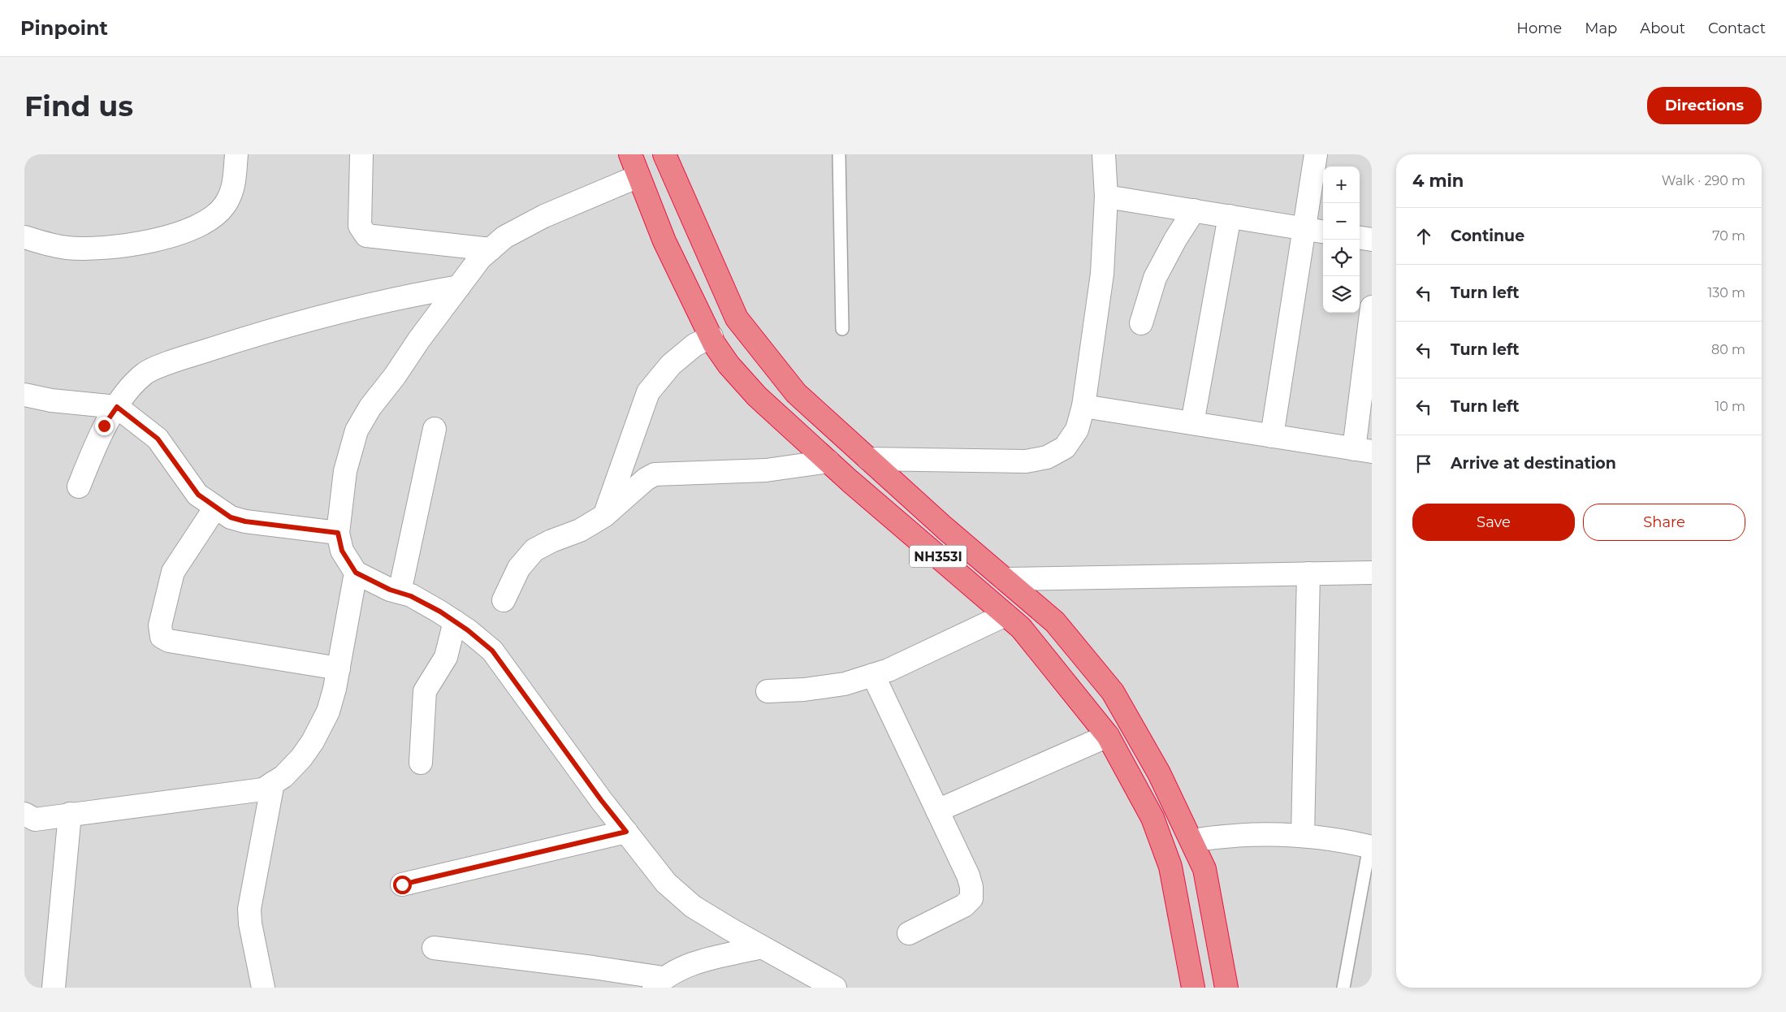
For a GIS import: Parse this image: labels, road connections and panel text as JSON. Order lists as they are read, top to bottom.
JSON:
{
  "streets": {
    "highway": ["NH353I"]
  },
  "page": {
    "header": "Pinpoint",
    "nav": [
      "Home",
      "Map",
      "About",
      "Contact"
    ],
    "buttons": [
      "Directions",
      ["Save", "Share"]
    ],
    "title": "Find us",
    "heading": ["4 min", "Walk · 290 m"],
    "map_buttons": ["+", "−"],
    "list": [
      ["Continue", "70 m"],
      ["Turn left", "130 m"],
      ["Turn left", "80 m"],
      ["Turn left", "10 m"],
      "Arrive at destination"
    ]
  }
}
